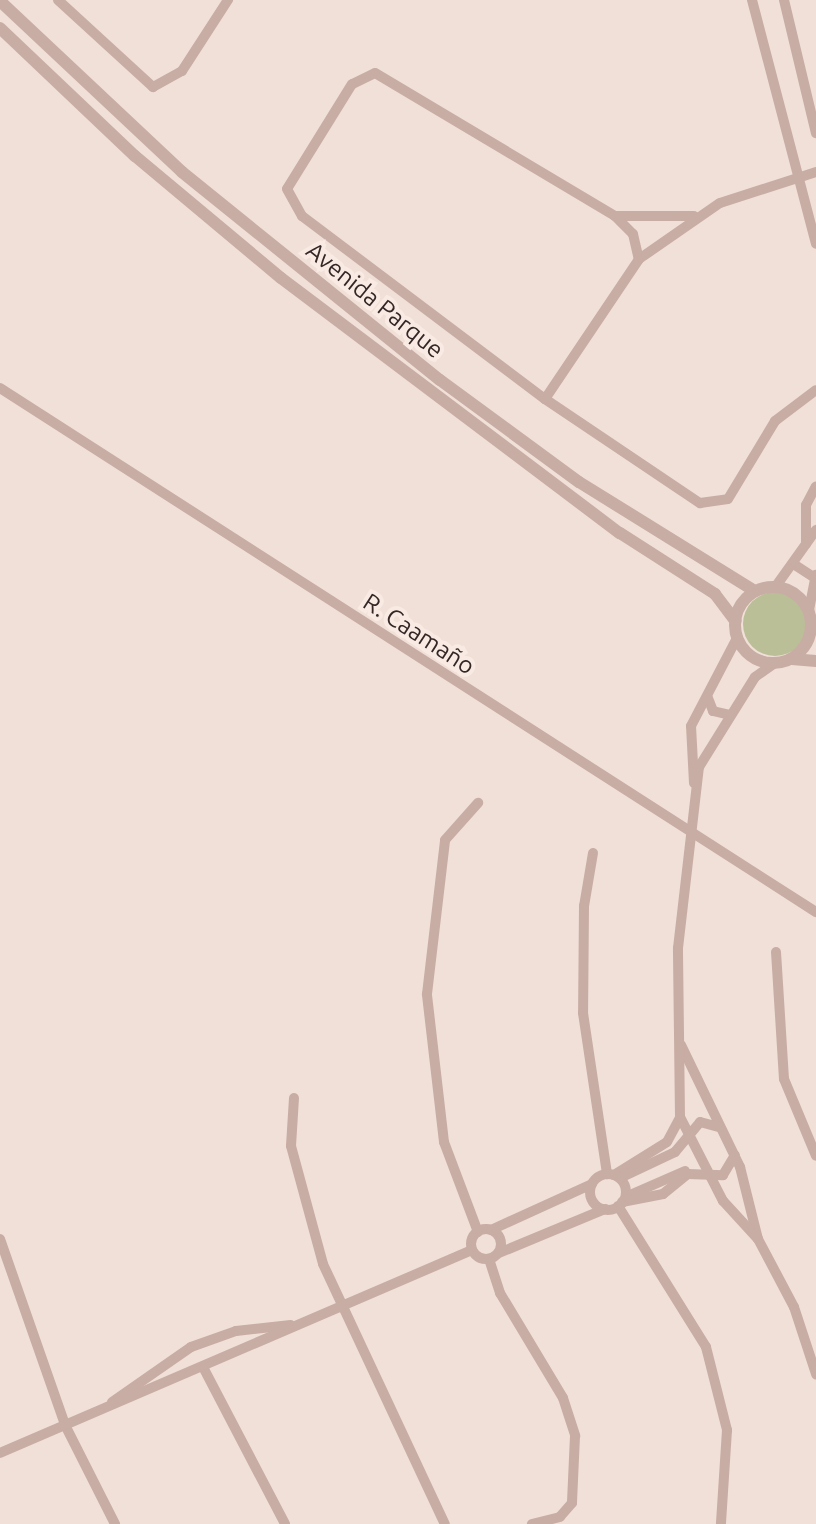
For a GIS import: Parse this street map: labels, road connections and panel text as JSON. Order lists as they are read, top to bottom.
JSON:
{
  "streets": {
    "street": ["Avenida Parque", "R. Caamaño"]
  }
}
